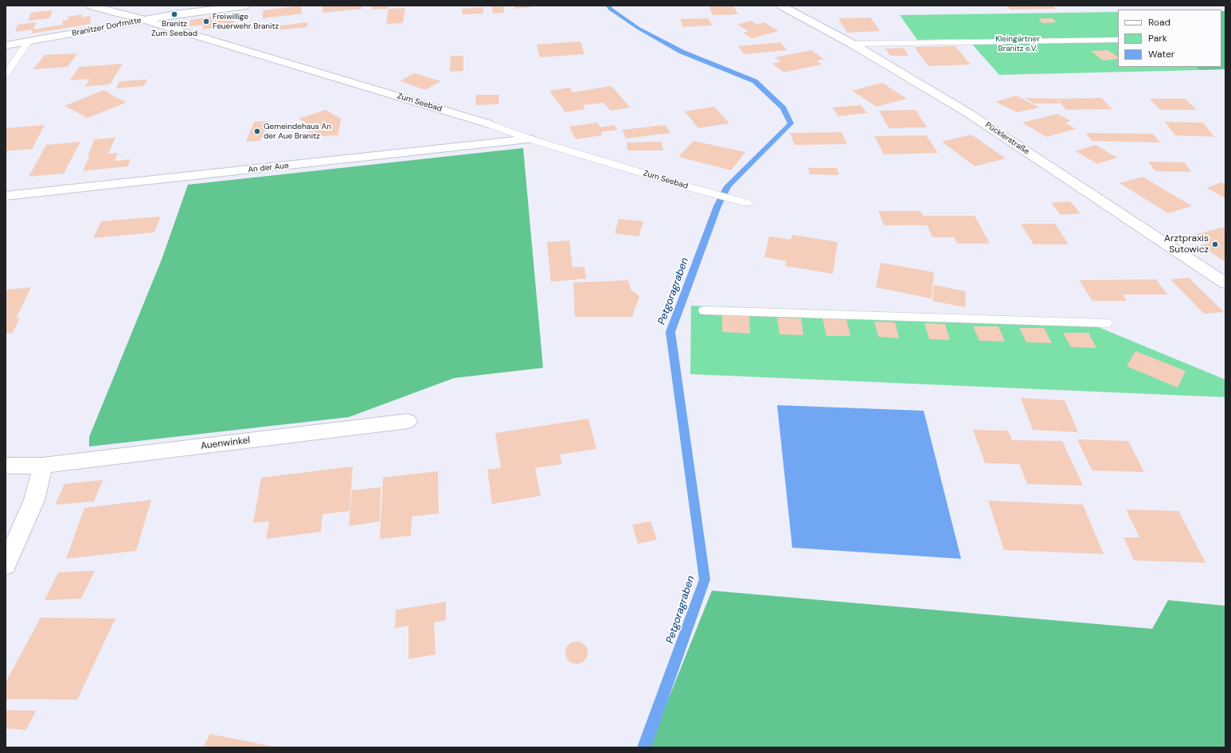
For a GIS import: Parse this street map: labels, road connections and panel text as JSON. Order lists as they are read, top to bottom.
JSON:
{
  "streets": {
    "street": [
      "Branitzer Dorfmitte",
      "Zum Seebad",
      "Pücklerstraße",
      "An der Aue",
      "Auenwinkel"
    ]
  },
  "crossings": [
    ["Branitzer Dorfmitte", "Zum Seebad"],
    ["Zum Seebad", "An der Aue"]
  ],
  "water": ["Petgoragraben"],
  "parks": ["Kleingärtner Branitz e.V."],
  "places": [
    "Branitz Zum Seebad",
    "Freiwillige Feuerwehr Branitz",
    "Gemeindehaus An der Aue Branitz",
    "Arztpraxis Sutowicz"
  ],
  "legend": ["Road", "Park", "Water"]
}
